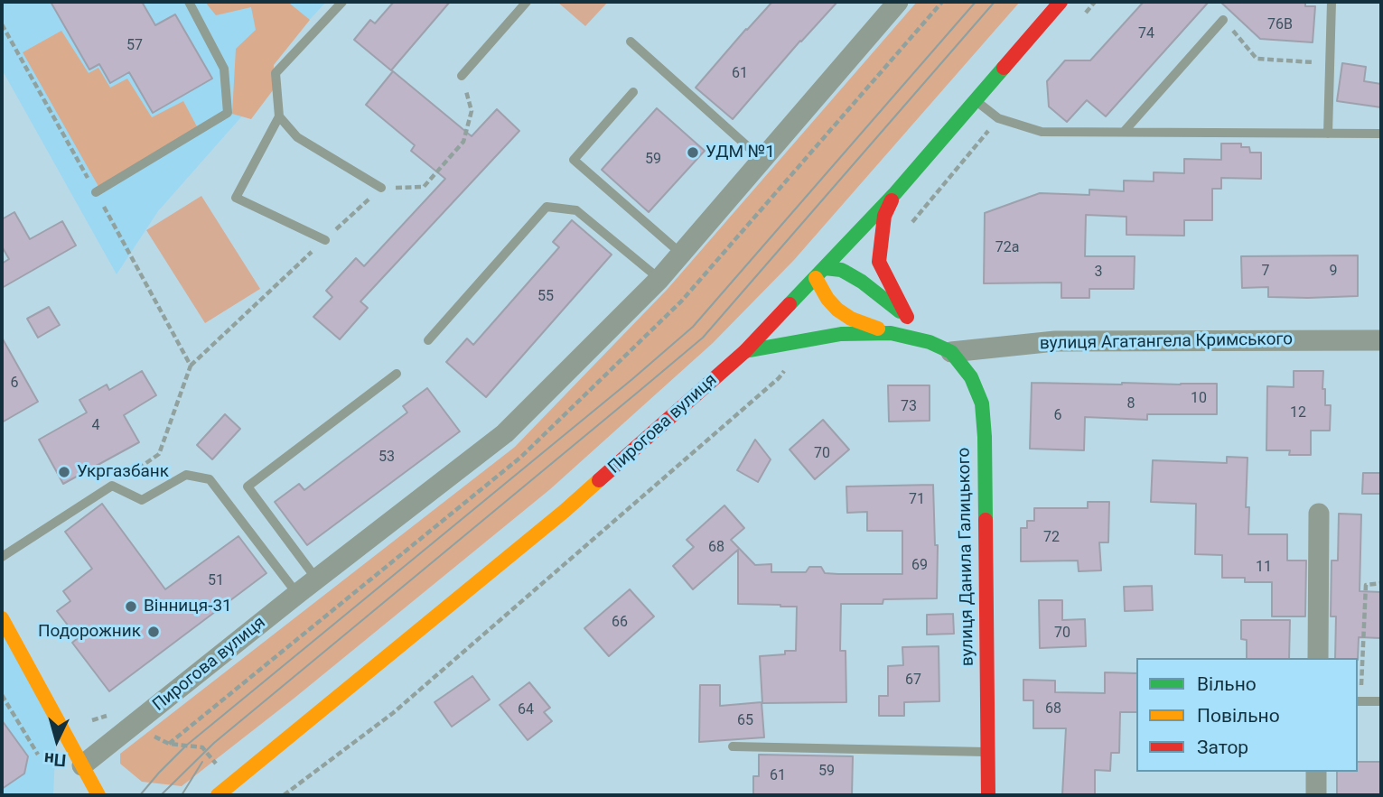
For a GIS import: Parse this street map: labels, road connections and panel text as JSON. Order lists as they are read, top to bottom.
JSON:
{
  "streets": {
    "main road": ["Пирогова вулиця", "вулиця Данила Галицького"],
    "street": ["вулиця Агатангела Кримського"]
  },
  "crossings": [
    ["вулиця Агатангела Кримського", "вулиця Данила Галицького"],
    ["Пирогова вулиця", "вулиця Данила Галицького"]
  ],
  "places": [
    "УДМ №1",
    "Укргазбанк",
    "Вінниця-31",
    "Подорожник"
  ],
  "house_numbers": [
    "76В",
    "74",
    "57",
    "61",
    "59",
    "72а",
    "7",
    "9",
    "3",
    "55",
    "6",
    "10",
    "8",
    "73",
    "12",
    "6",
    "4",
    "70",
    "53",
    "71",
    "72",
    "68",
    "69",
    "11",
    "51",
    "66",
    "70",
    "67",
    "68",
    "64",
    "65",
    "59",
    "61"
  ],
  "legend": ["Вільно", "Повільно", "Затор"],
  "north": "bottom"
}
